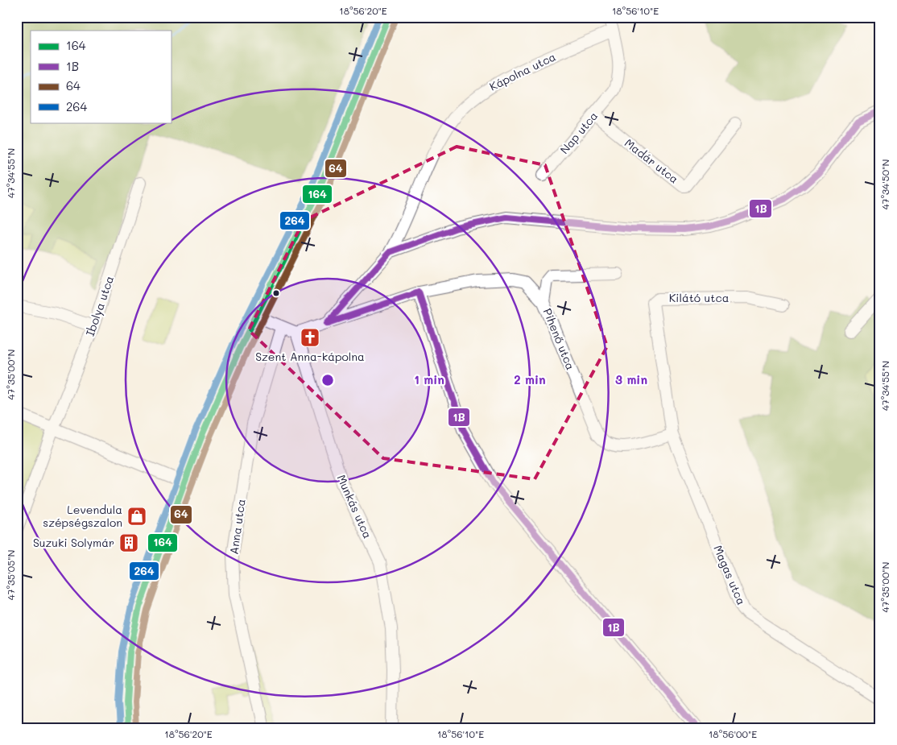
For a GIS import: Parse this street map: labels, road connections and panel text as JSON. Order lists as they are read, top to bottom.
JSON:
{
  "streets": {
    "street": [
      "Kápolna utca",
      "Nap utca",
      "Madár utca",
      "Kilátó utca",
      "Ibolya utca",
      "Pihenő utca",
      "Munkás utca",
      "Anna utca",
      "Magas utca"
    ]
  },
  "crossings": [
    ["Kápolna utca", "Nap utca"],
    ["Nap utca", "Madár utca"],
    ["Kilátó utca", "Pihenő utca"],
    ["Kilátó utca", "Magas utca"],
    ["Pihenő utca", "Munkás utca"],
    ["Pihenő utca", "Magas utca"]
  ],
  "places": {
    "church": ["Szent Anna-kápolna"],
    "shop": ["Levendula szépségszalon"],
    "building": ["Suzuki Solymár"]
  },
  "lines": [
    "transit line 164",
    "transit line 264",
    "transit line 64",
    "transit line 1B"
  ],
  "legend": [
    "164",
    "1B",
    "64",
    "264"
  ],
  "coordinates": [
    "18°56'20\"E",
    "18°56'10\"E",
    "47°34'55\"N",
    "47°34'50\"N",
    "47°35'00\"N",
    "47°35'05\"N",
    "18°56'00\"E"
  ],
  "rings": ["1 min", "2 min", "3 min"]
}
